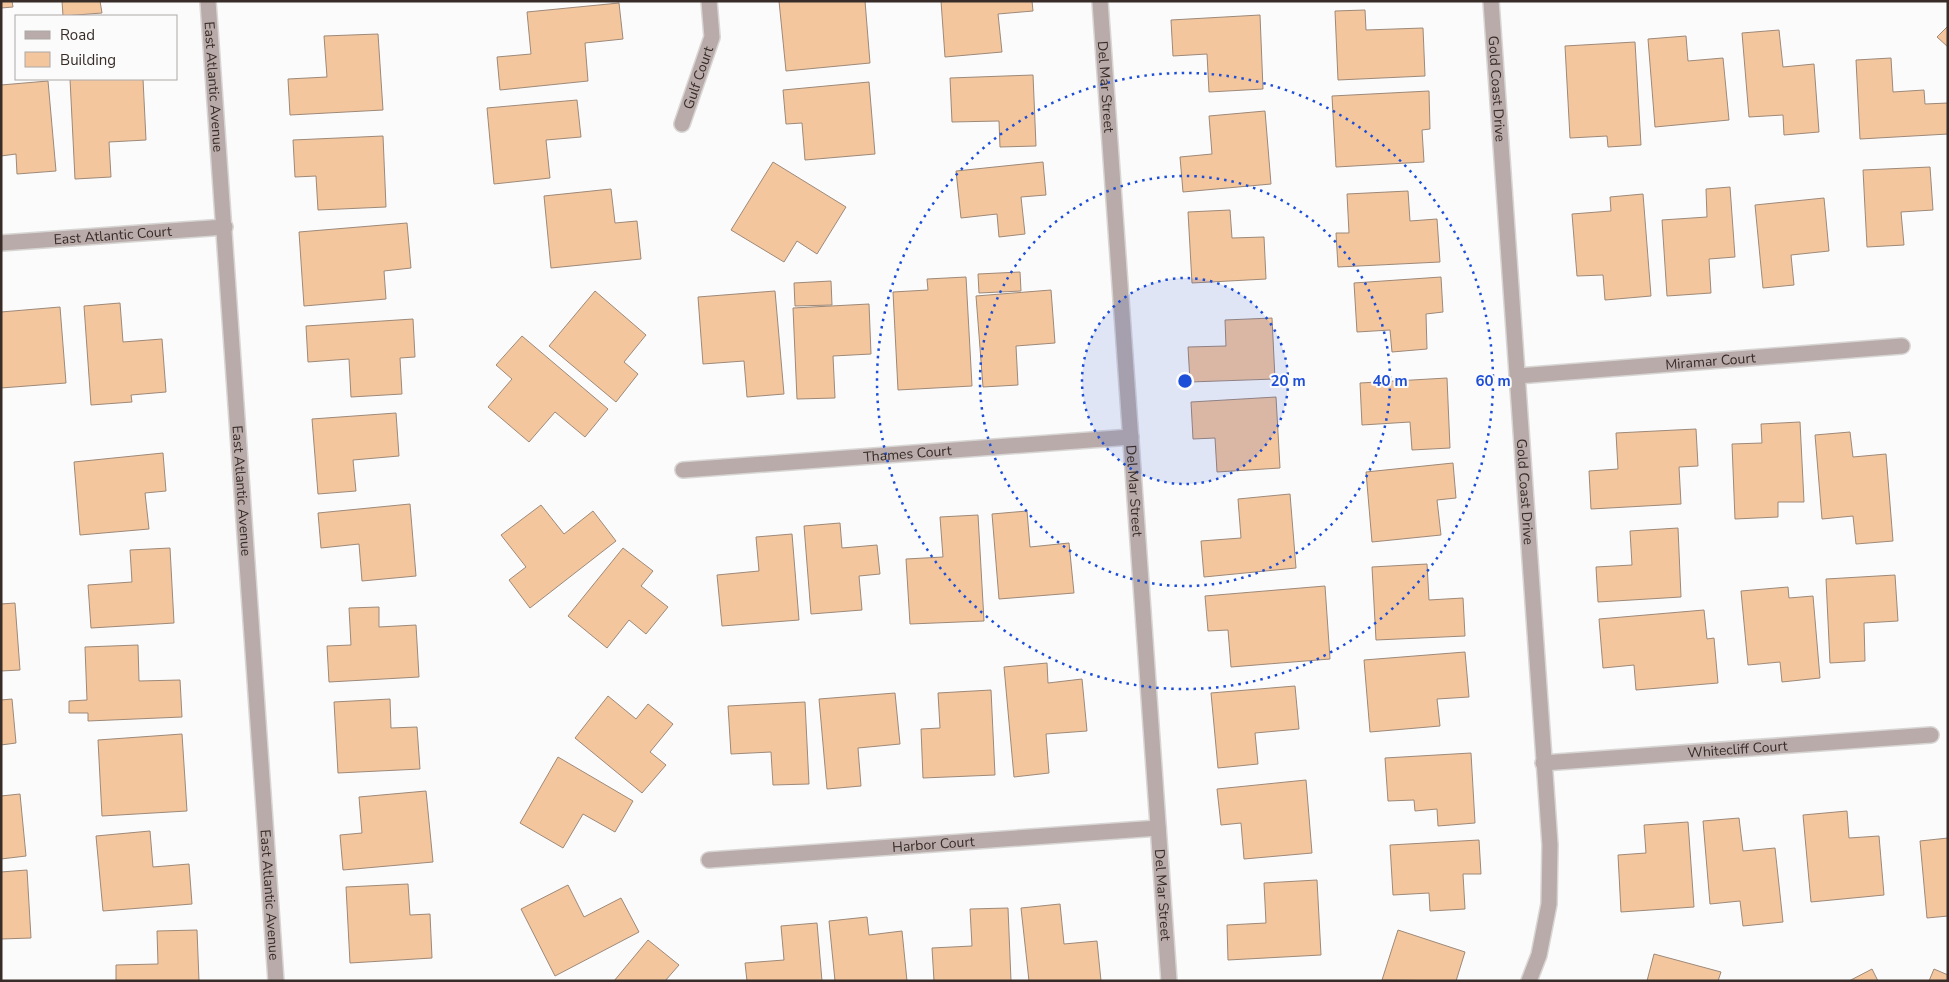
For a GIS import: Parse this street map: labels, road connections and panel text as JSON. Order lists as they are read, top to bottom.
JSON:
{
  "streets": {
    "street": [
      "Gulf Court",
      "East Atlantic Avenue",
      "Del Mar Street",
      "Gold Coast Drive",
      "East Atlantic Court",
      "Miramar Court",
      "Thames Court",
      "Whitecliff Court",
      "Harbor Court"
    ]
  },
  "crossings": [
    ["East Atlantic Avenue", "East Atlantic Court"],
    ["Del Mar Street", "Thames Court"],
    ["Del Mar Street", "Harbor Court"],
    ["Gold Coast Drive", "Miramar Court"],
    ["Gold Coast Drive", "Whitecliff Court"]
  ],
  "legend": ["Road", "Building"],
  "rings": ["20 m", "40 m", "60 m"]
}
